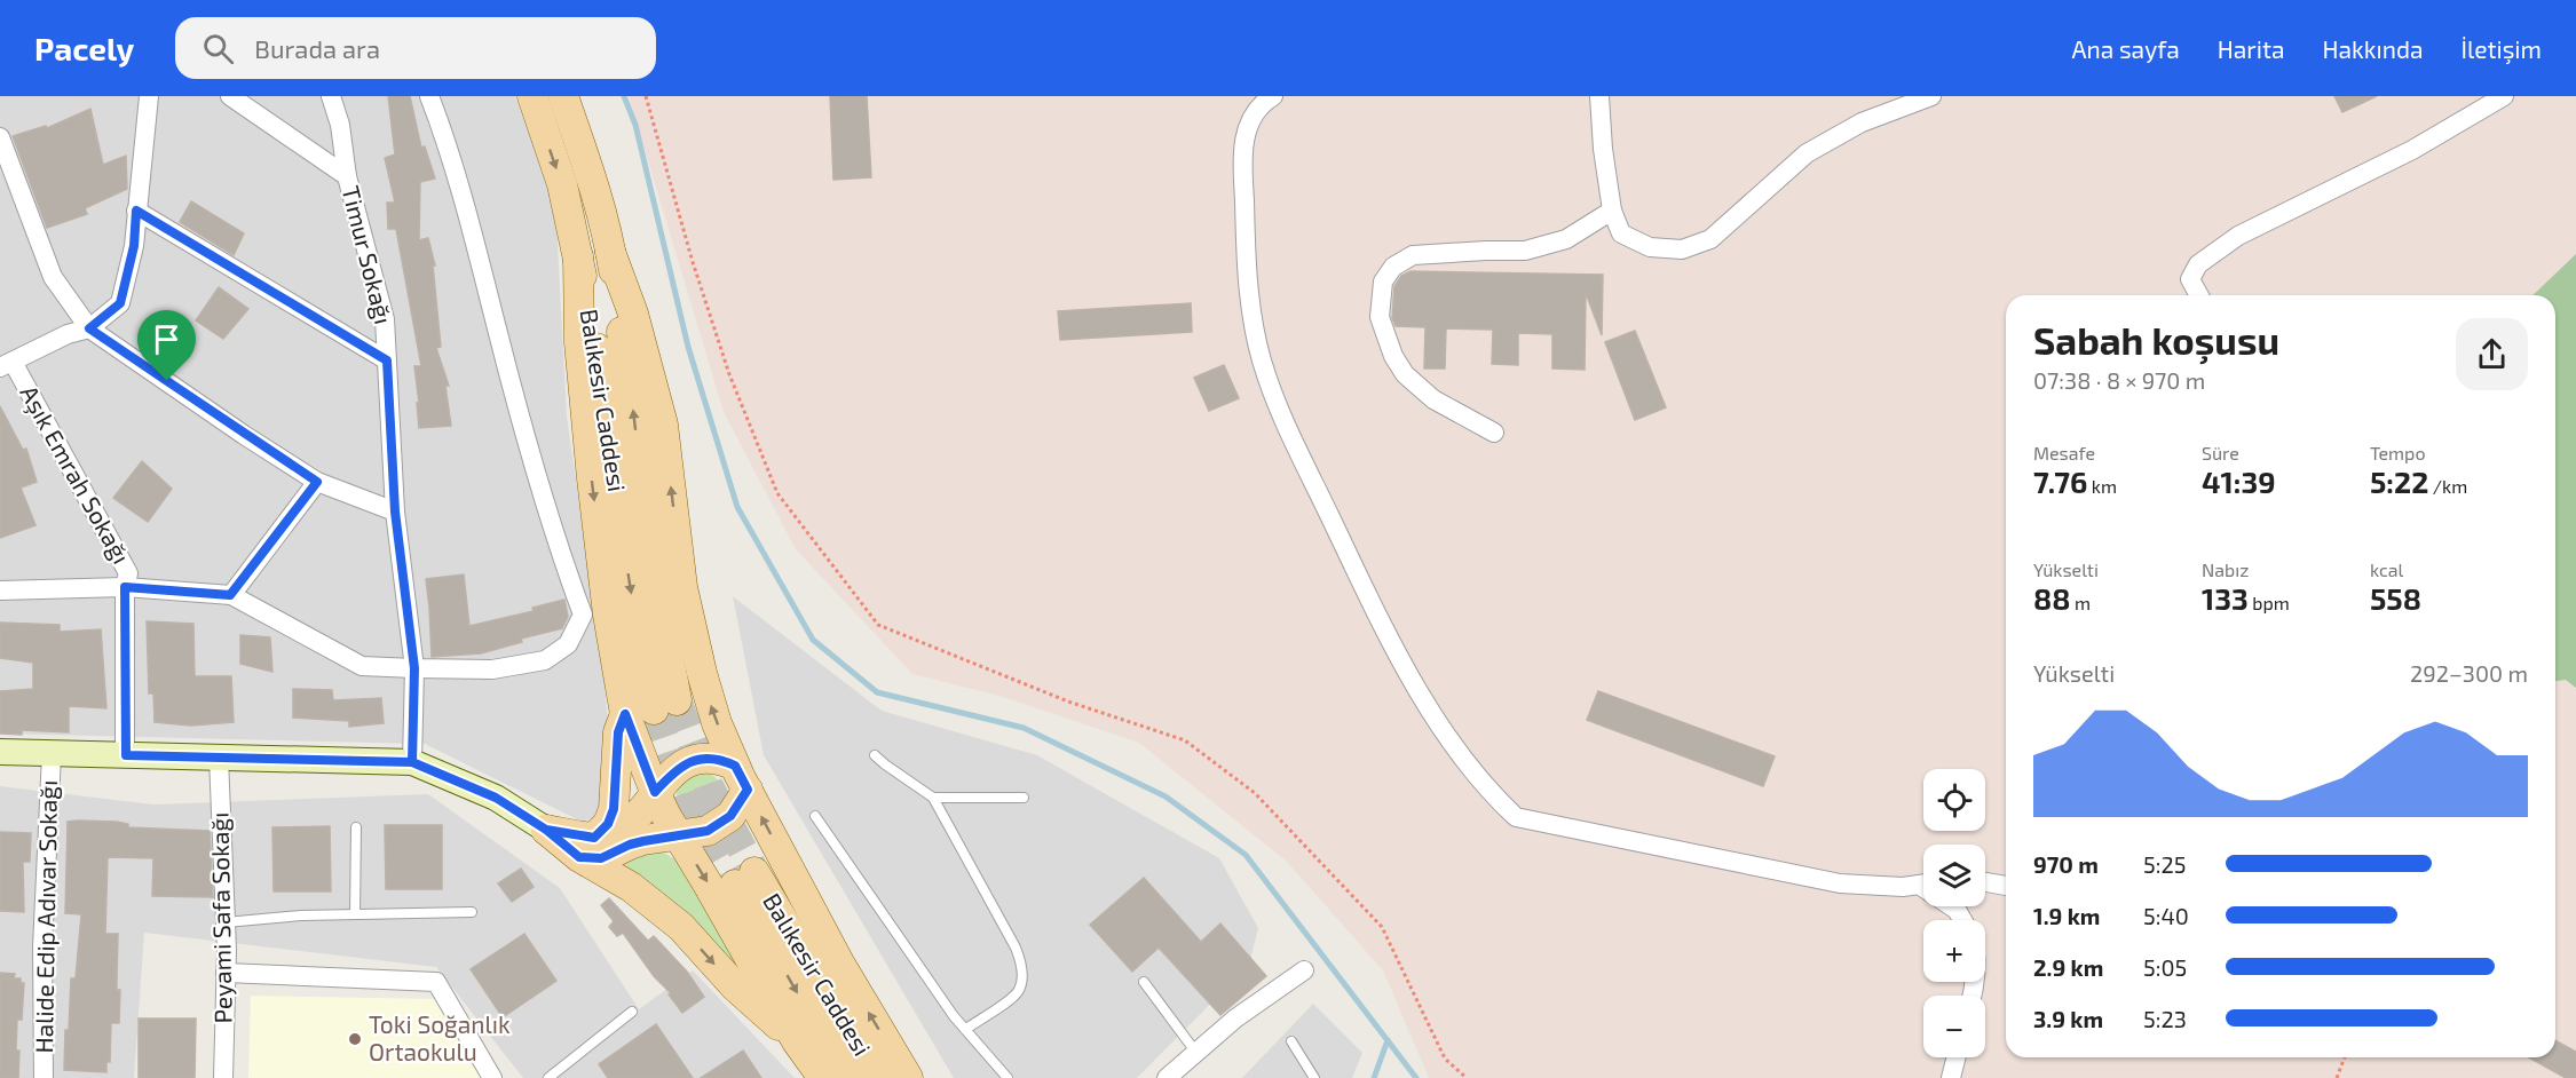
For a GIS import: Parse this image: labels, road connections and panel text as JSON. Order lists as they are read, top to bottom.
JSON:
{
  "streets": {
    "main road": ["Balıkesir Caddesi"],
    "street": [
      "Timur Sokağı",
      "Aşık Emrah Sokağı",
      "Halide Edip Adıvar Sokağı",
      "Peyami Safa Sokağı"
    ]
  },
  "places": ["Toki Soğanlık Ortaokulu"],
  "page": {
    "header": "Pacely",
    "search": "Burada ara",
    "nav": [
      "Ana sayfa",
      "Harita",
      "Hakkında",
      "İletişim"
    ],
    "heading": ["Sabah koşusu", "07:38 · 8 × 970 m"],
    "stats": [
      ["Mesafe", "7.76 km"],
      ["Süre", "41:39"],
      ["Tempo", "5:22 /km"],
      ["Yükselti", "88 m"],
      ["Nabız", "133 bpm"],
      ["kcal", "558"]
    ],
    "chart": ["Yükselti", "292–300 m"],
    "map_buttons": ["+", "−"],
    "list": [
      {
        "name": "970 m",
        "note": "5:25"
      },
      {
        "name": "1.9 km",
        "note": "5:40"
      },
      {
        "name": "2.9 km",
        "note": "5:05"
      },
      {
        "name": "3.9 km",
        "note": "5:23"
      }
    ]
  }
}
